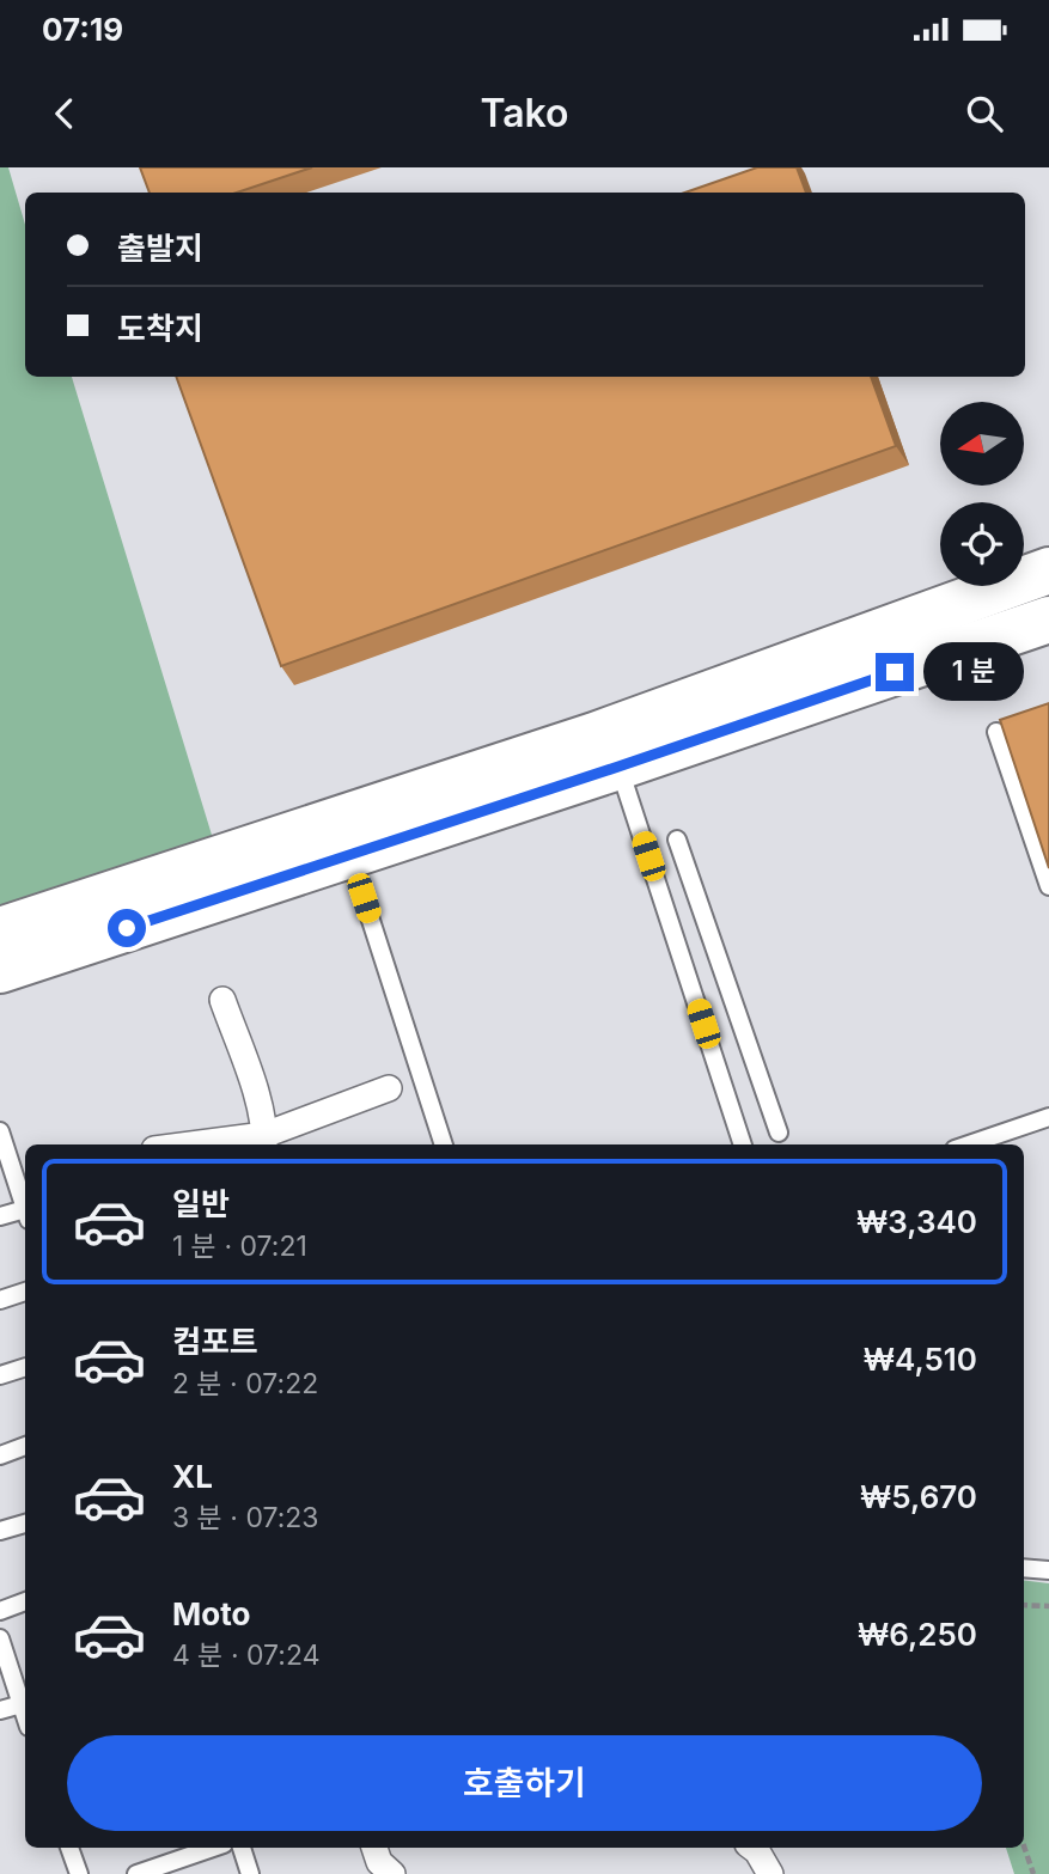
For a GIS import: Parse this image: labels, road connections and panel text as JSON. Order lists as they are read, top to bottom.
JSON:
{
  "north": "left",
  "page": {
    "status": "07:19",
    "header": "Tako",
    "banner": ["출발지", "도착지"],
    "bubble": "1 분",
    "list": [
      {
        "name": "일반",
        "note": "1 분 · 07:21",
        "value": "₩3,340"
      },
      {
        "name": "컴포트",
        "note": "2 분 · 07:22",
        "value": "₩4,510"
      },
      {
        "name": "XL",
        "note": "3 분 · 07:23",
        "value": "₩5,670"
      },
      {
        "name": "Moto",
        "note": "4 분 · 07:24",
        "value": "₩6,250"
      }
    ],
    "buttons": "호출하기"
  }
}
